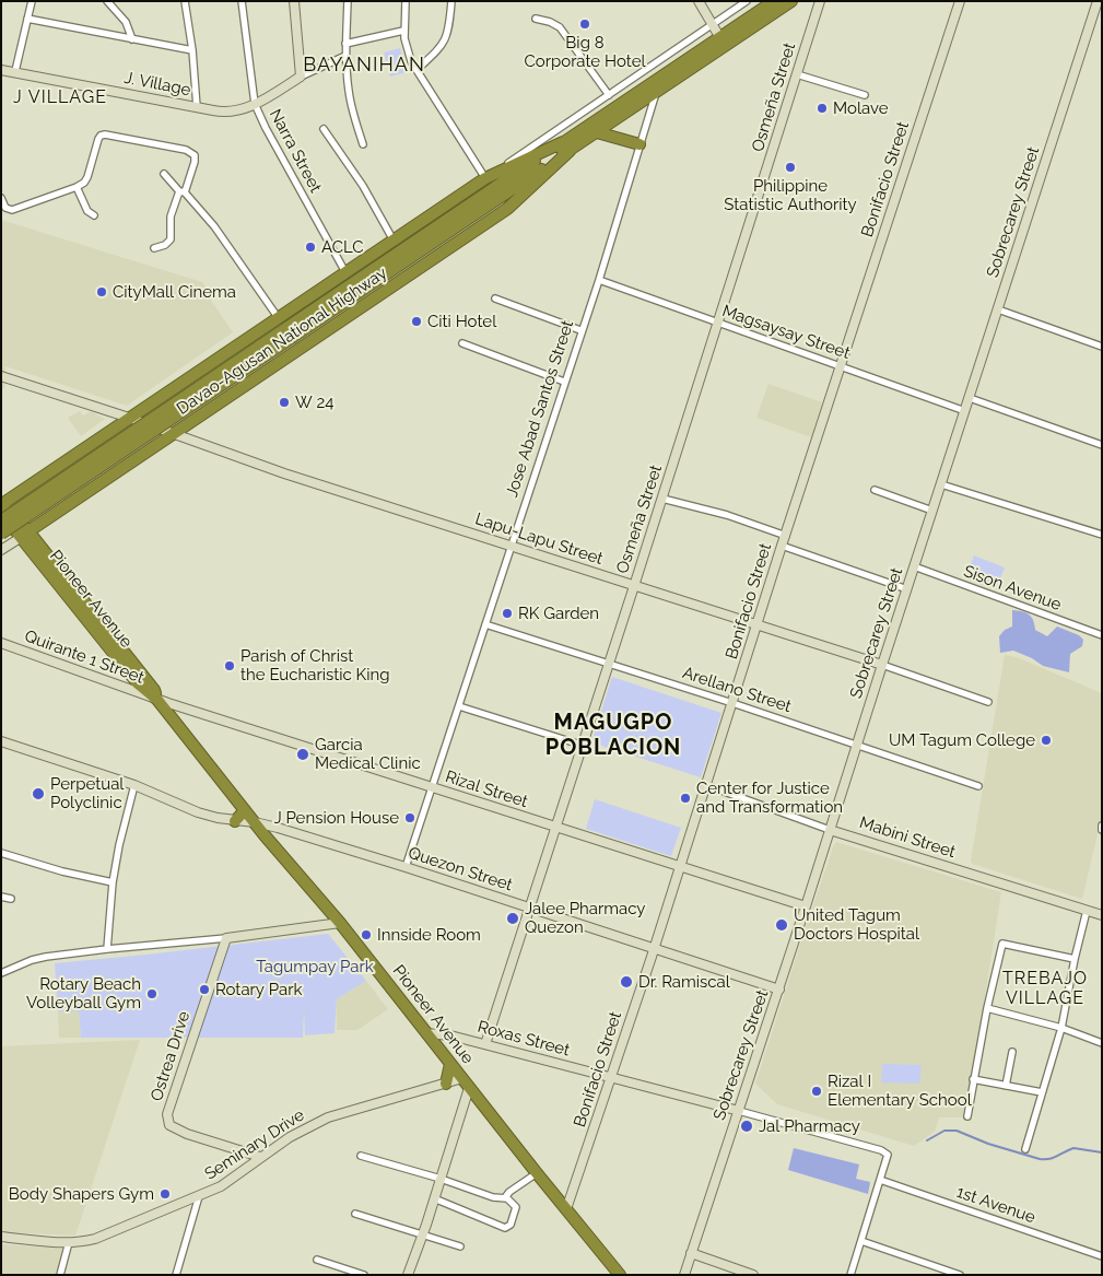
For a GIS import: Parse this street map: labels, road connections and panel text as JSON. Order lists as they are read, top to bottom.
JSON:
{
  "streets": {
    "highway": ["Davao-Agusan National Highway", "Pioneer Avenue"],
    "street": [
      "J. Village",
      "Osmeña Street",
      "Narra Street",
      "Bonifacio Street",
      "Sobrecarey Street",
      "Magsaysay Street",
      "Jose Abad Santos Street",
      "Lapu-Lapu Street",
      "Sison Avenue",
      "Quirante 1 Street",
      "Arellano Street",
      "Rizal Street",
      "Mabini Street",
      "Quezon Street",
      "Roxas Street",
      "Ostrea Drive",
      "Seminary Drive",
      "1st Avenue"
    ]
  },
  "crossings": [
    ["J. Village", "Narra Street"],
    ["Osmeña Street", "Magsaysay Street"],
    ["Osmeña Street", "Lapu-Lapu Street"],
    ["Osmeña Street", "Arellano Street"],
    ["Osmeña Street", "Rizal Street"],
    ["Osmeña Street", "Quezon Street"],
    ["Osmeña Street", "Roxas Street"],
    ["Narra Street", "Davao-Agusan National Highway"],
    ["Bonifacio Street", "Magsaysay Street"],
    ["Bonifacio Street", "Lapu-Lapu Street"],
    ["Bonifacio Street", "Pioneer Avenue"],
    ["Bonifacio Street", "Arellano Street"],
    ["Bonifacio Street", "Rizal Street"],
    ["Bonifacio Street", "Mabini Street"],
    ["Bonifacio Street", "Quezon Street"],
    ["Bonifacio Street", "Roxas Street"],
    ["Sobrecarey Street", "Magsaysay Street"],
    ["Sobrecarey Street", "Lapu-Lapu Street"],
    ["Sobrecarey Street", "Sison Avenue"],
    ["Sobrecarey Street", "Arellano Street"],
    ["Sobrecarey Street", "Rizal Street"],
    ["Sobrecarey Street", "Mabini Street"],
    ["Sobrecarey Street", "Quezon Street"],
    ["Sobrecarey Street", "Roxas Street"],
    ["Magsaysay Street", "Jose Abad Santos Street"],
    ["Davao-Agusan National Highway", "Jose Abad Santos Street"],
    ["Davao-Agusan National Highway", "Lapu-Lapu Street"],
    ["Davao-Agusan National Highway", "Pioneer Avenue"],
    ["Jose Abad Santos Street", "Lapu-Lapu Street"],
    ["Jose Abad Santos Street", "Arellano Street"],
    ["Jose Abad Santos Street", "Rizal Street"],
    ["Jose Abad Santos Street", "Quezon Street"],
    ["Pioneer Avenue", "Quirante 1 Street"],
    ["Pioneer Avenue", "Rizal Street"],
    ["Pioneer Avenue", "Quezon Street"],
    ["Pioneer Avenue", "Roxas Street"],
    ["Pioneer Avenue", "Seminary Drive"],
    ["Quirante 1 Street", "Rizal Street"],
    ["Ostrea Drive", "Seminary Drive"]
  ],
  "districts": [
    "BAYANIHAN",
    "J VILLAGE",
    "MAGUGPO POBLACION",
    "TREBAJO VILLAGE"
  ],
  "parks": ["Tagumpay Park"],
  "places": [
    "Big 8 Corporate Hotel",
    "Molave",
    "Philippine Statistic Authority",
    "ACLC",
    "CityMall Cinema",
    "Citi Hotel",
    "W 24",
    "RK Garden",
    "Parish of Christ the Eucharistic King",
    "UM Tagum College",
    "Garcia Medical Clinic",
    "Perpetual Polyclinic",
    "Center for Justice and Transformation",
    "J Pension House",
    "Jalee Pharmacy Quezon",
    "United Tagum Doctors Hospital",
    "Innside Room",
    "Dr. Ramiscal",
    "Rotary Park",
    "Rotary Beach Volleyball Gym",
    "Rizal I Elementary School",
    "Jal Pharmacy",
    "Body Shapers Gym"
  ]
}
